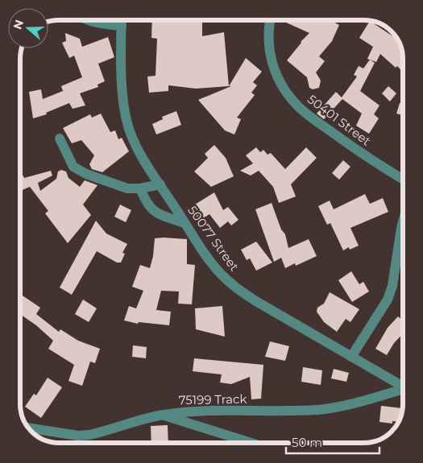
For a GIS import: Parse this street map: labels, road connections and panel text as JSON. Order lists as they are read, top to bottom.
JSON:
{
  "streets": {
    "street": ["50401 Street", "50077 Street", "75199 Track"]
  },
  "scale_bar": "50 m",
  "north": "left"
}
